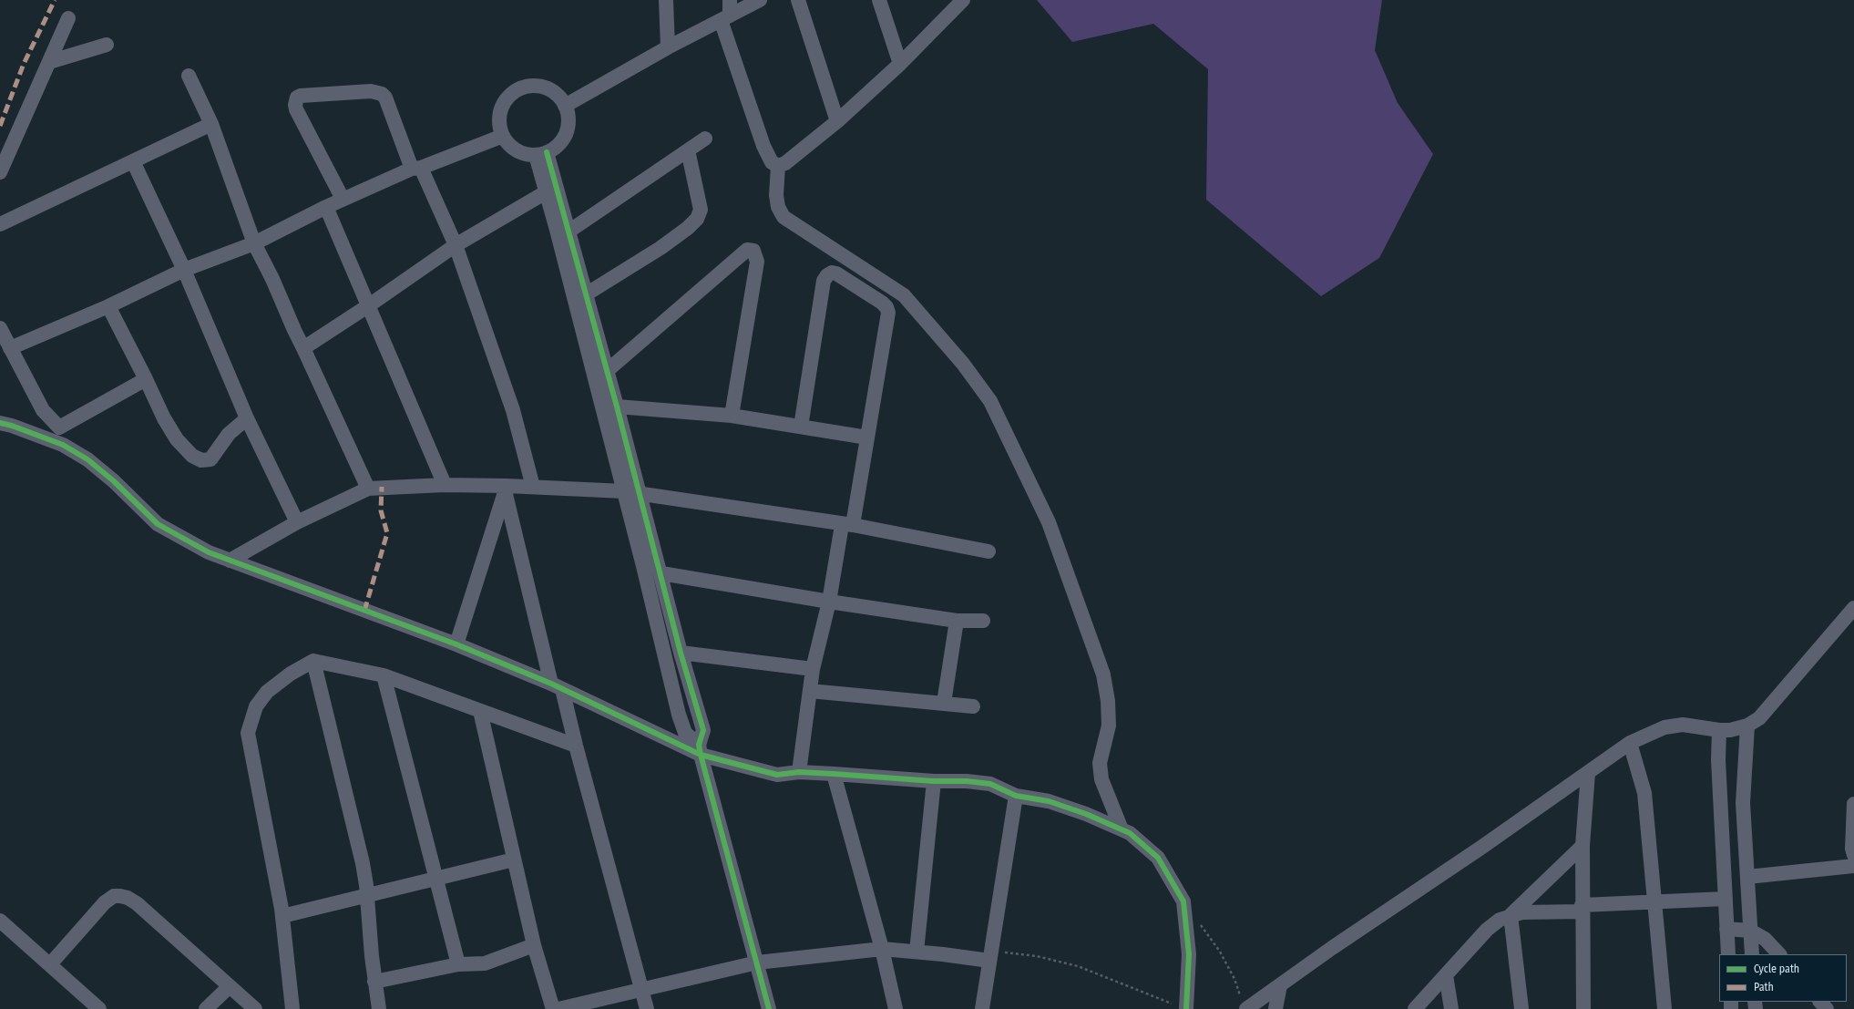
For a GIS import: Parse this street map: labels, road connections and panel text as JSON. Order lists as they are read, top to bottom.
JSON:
{
  "legend": ["Cycle path", "Path"]
}
